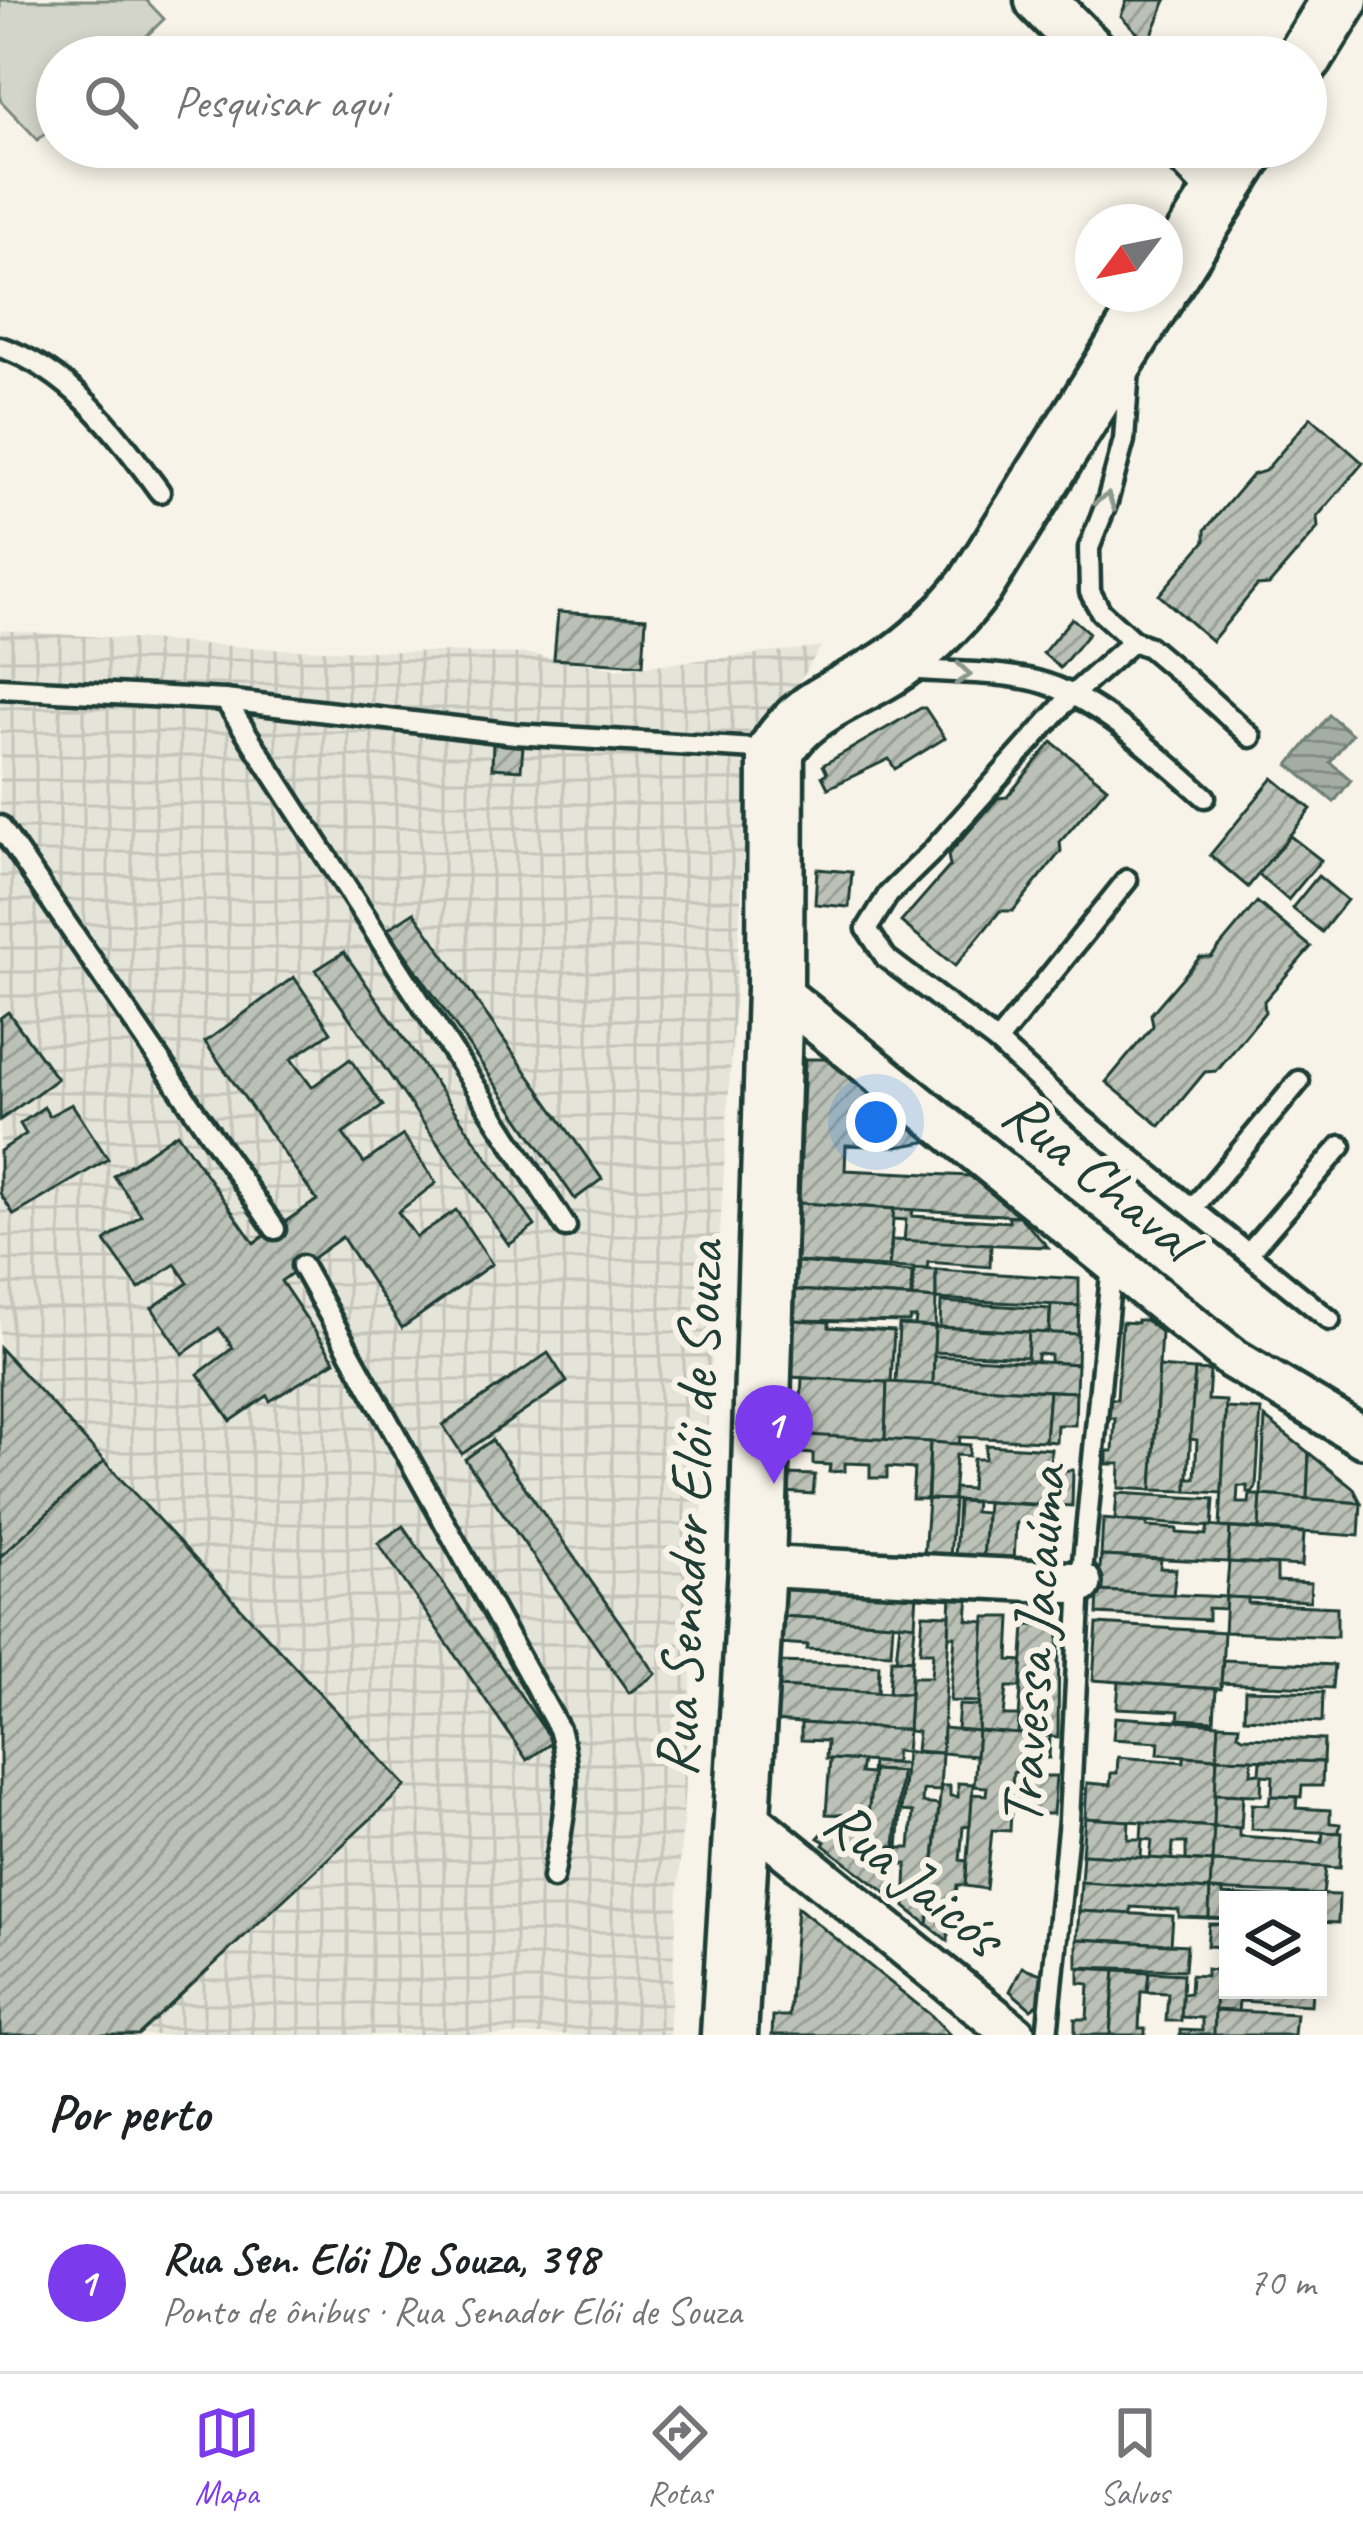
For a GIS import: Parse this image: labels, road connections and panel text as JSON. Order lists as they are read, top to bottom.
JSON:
{
  "streets": {
    "main road": ["Rua Senador Elói de Souza"],
    "street": ["Rua Chaval", "Rua Jaicós"],
    "lane": ["Travessa Jacaúma"]
  },
  "crossings": [
    ["Rua Chaval", "Rua Senador Elói de Souza"],
    ["Rua Chaval", "Travessa Jacaúma"],
    ["Rua Senador Elói de Souza", "Rua Jaicós"]
  ],
  "north": "bottom left",
  "page": {
    "search": "Pesquisar aqui",
    "pins": "1",
    "heading": "Por perto",
    "list": [
      {
        "mark": "1",
        "name": "Rua Sen. Elói De Souza, 398",
        "note": "Ponto de ônibus · Rua Senador Elói de Souza",
        "value": "70 m"
      }
    ],
    "nav": ["Mapa", "Rotas", "Salvos"]
  }
}
